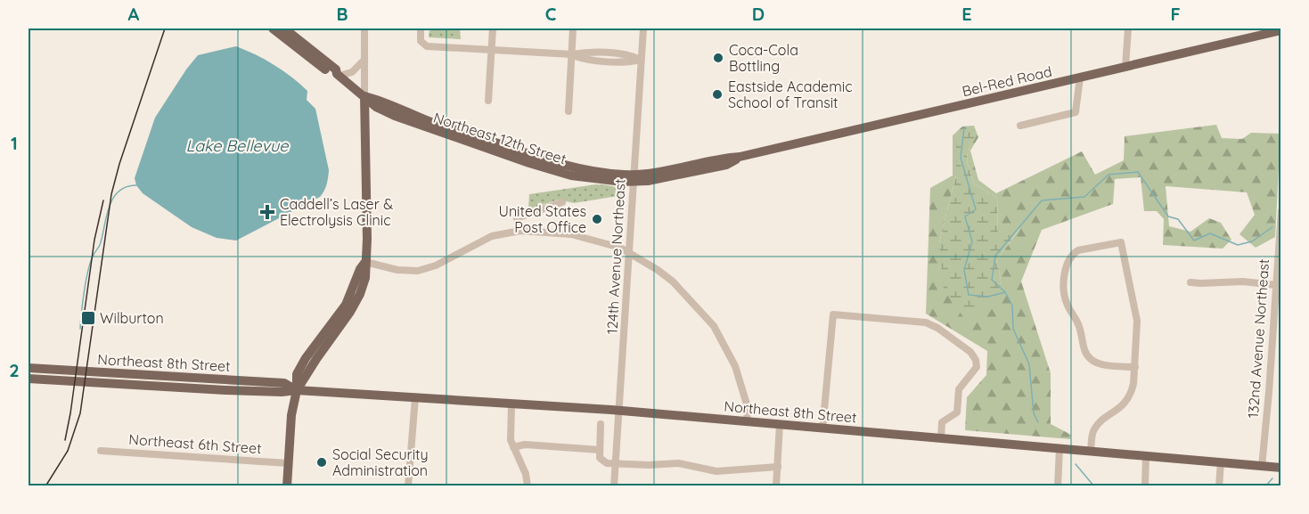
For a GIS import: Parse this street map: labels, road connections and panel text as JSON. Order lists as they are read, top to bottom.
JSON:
{
  "streets": {
    "main road": ["Bel-Red Road", "Northeast 12th Street", "Northeast 8th Street"],
    "street": ["124th Avenue Northeast", "132nd Avenue Northeast", "Northeast 6th Street"]
  },
  "crossings": [
    ["Bel-Red Road", "Northeast 12th Street"],
    ["Bel-Red Road", "124th Avenue Northeast"],
    ["Northeast 12th Street", "124th Avenue Northeast"],
    ["124th Avenue Northeast", "Northeast 8th Street"],
    ["132nd Avenue Northeast", "Northeast 8th Street"]
  ],
  "water": ["Lake Bellevue"],
  "places": {
    "other": [
      "Coca-Cola Bottling",
      "Eastside Academic School of Transit",
      "United States Post Office",
      "Social Security Administration"
    ],
    "health": ["Caddell’s Laser & Electrolysis Clinic"],
    "transit": ["Wilburton"]
  },
  "grid": {
    "columns": [
      "A",
      "B",
      "C",
      "D",
      "E",
      "F"
    ],
    "rows": ["1", "2"]
  }
}
